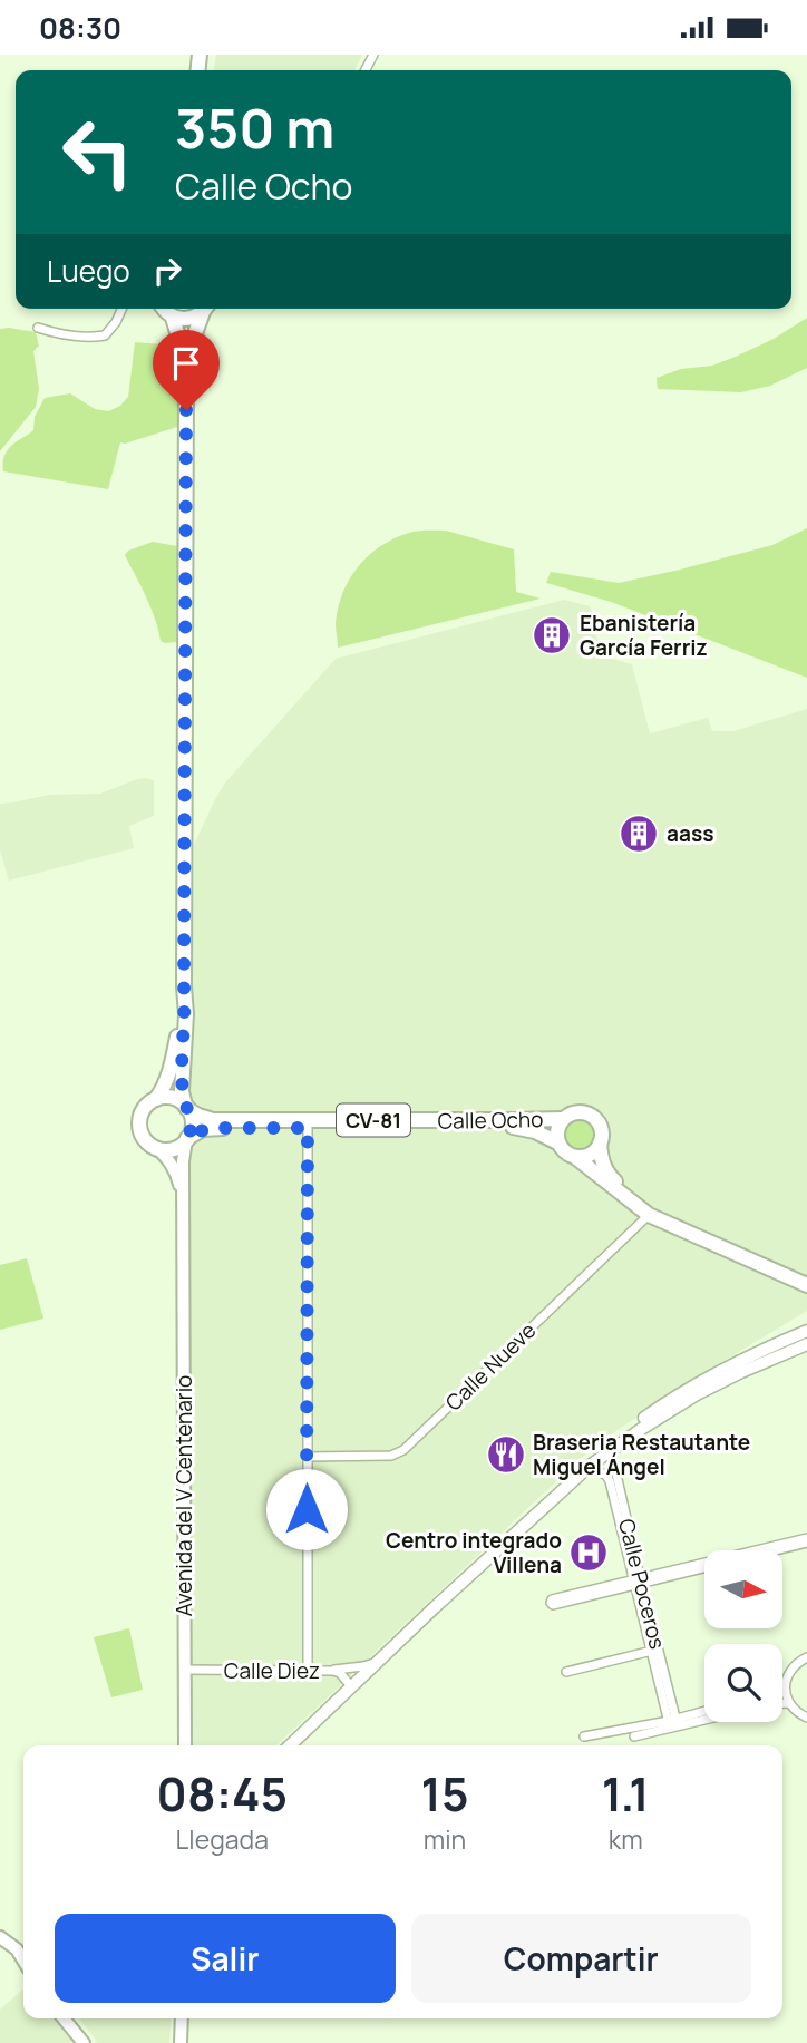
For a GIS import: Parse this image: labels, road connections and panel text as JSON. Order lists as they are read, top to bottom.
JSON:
{
  "streets": {
    "main road": ["CV-81", "Calle Ocho", "Avenida del V Centenario"],
    "street": ["Calle Nueve", "Calle Poceros", "Calle Diez"]
  },
  "crossings": [
    ["CV-81", "Calle Ocho"],
    ["CV-81", "Calle Nueve"],
    ["CV-81", "Avenida del V Centenario"],
    ["Calle Ocho", "Avenida del V Centenario"],
    ["Avenida del V Centenario", "Calle Diez"]
  ],
  "places": {
    "building": ["Ebanistería García Ferriz", "aass"],
    "restaurant": ["Braseria Restautante Miguel Ángel"],
    "hospital": ["Centro integrado Villena"]
  },
  "north": "right",
  "page": {
    "status": "08:30",
    "turn": ["350 m", "Calle Ocho"],
    "then": "Luego",
    "eta": [
      "08:45",
      "Llegada",
      "15",
      "min",
      "1.1",
      "km"
    ],
    "buttons": ["Salir", "Compartir"]
  }
}
